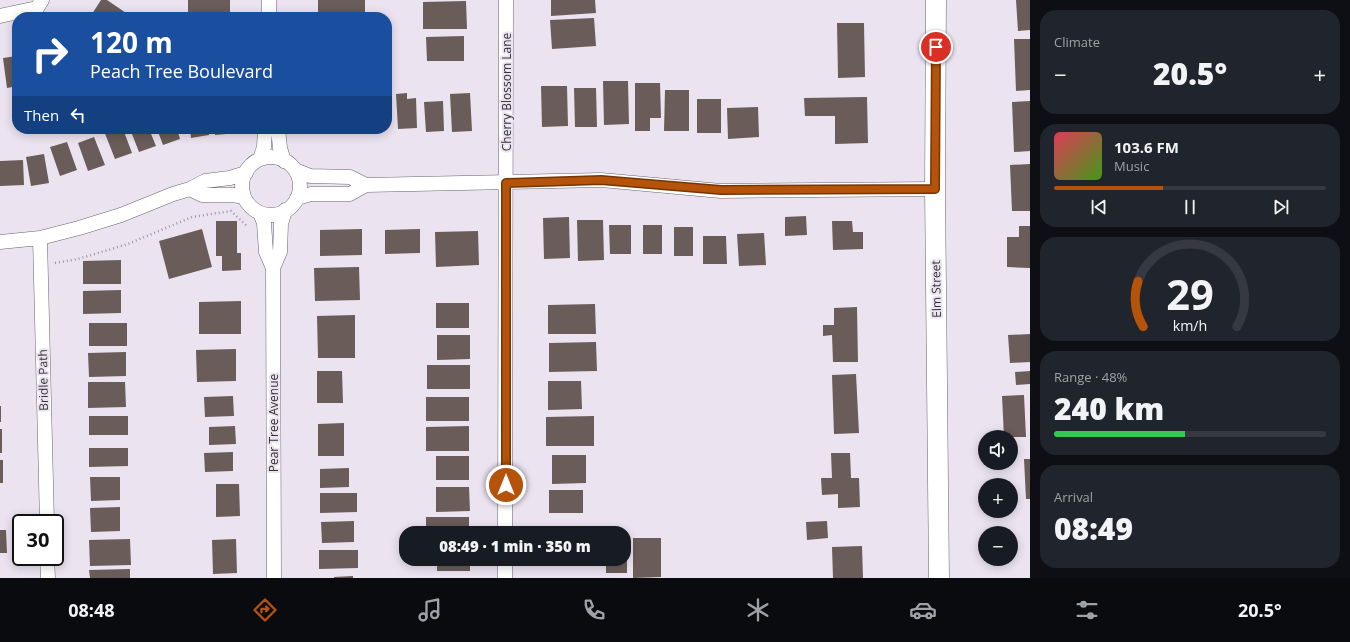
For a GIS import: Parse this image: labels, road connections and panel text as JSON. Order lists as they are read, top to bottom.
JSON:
{
  "streets": {
    "main road": ["Elm Street"],
    "street": ["Cherry Blossom Lane", "Bridle Path", "Pear Tree Avenue"]
  },
  "page": {
    "tile": [
      "Climate",
      ["Range · 48%", "240 km"],
      ["Arrival", "08:49"]
    ],
    "turn": ["120 m", "Peach Tree Boulevard"],
    "heat": ["−", "20.5°", "+"],
    "then": "Then",
    "song": ["103.6 FM", "Music"],
    "map_buttons": ["+", "−"],
    "limit": "30",
    "trip": "08:49 · 1 min · 350 m",
    "tabs": ["08:48", "20.5°"],
    "gauge": ["29", "km/h"]
  }
}
